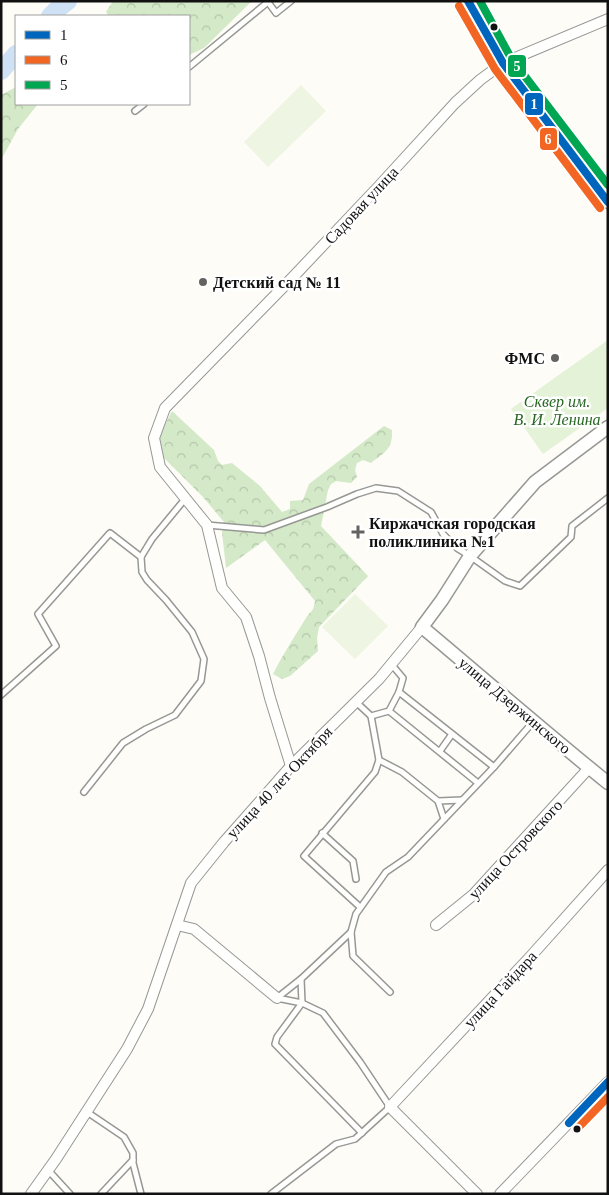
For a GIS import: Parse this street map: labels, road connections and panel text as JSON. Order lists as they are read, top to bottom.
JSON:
{
  "streets": {
    "street": [
      "Садовая улица",
      "улица Дзержинского",
      "улица 40 лет Октября",
      "улица Островского",
      "улица Гайдара"
    ]
  },
  "crossings": [
    ["улица Дзержинского", "улица 40 лет Октября"],
    ["улица Дзержинского", "улица Островского"]
  ],
  "parks": ["Сквер им. В. И. Ленина"],
  "places": {
    "other": ["Детский сад № 11", "ФМС"],
    "health": ["Киржачская городская поликлиника №1"]
  },
  "lines": ["transit line 1", "transit line 5", "transit line 6"],
  "legend": ["1", "6", "5"]
}
